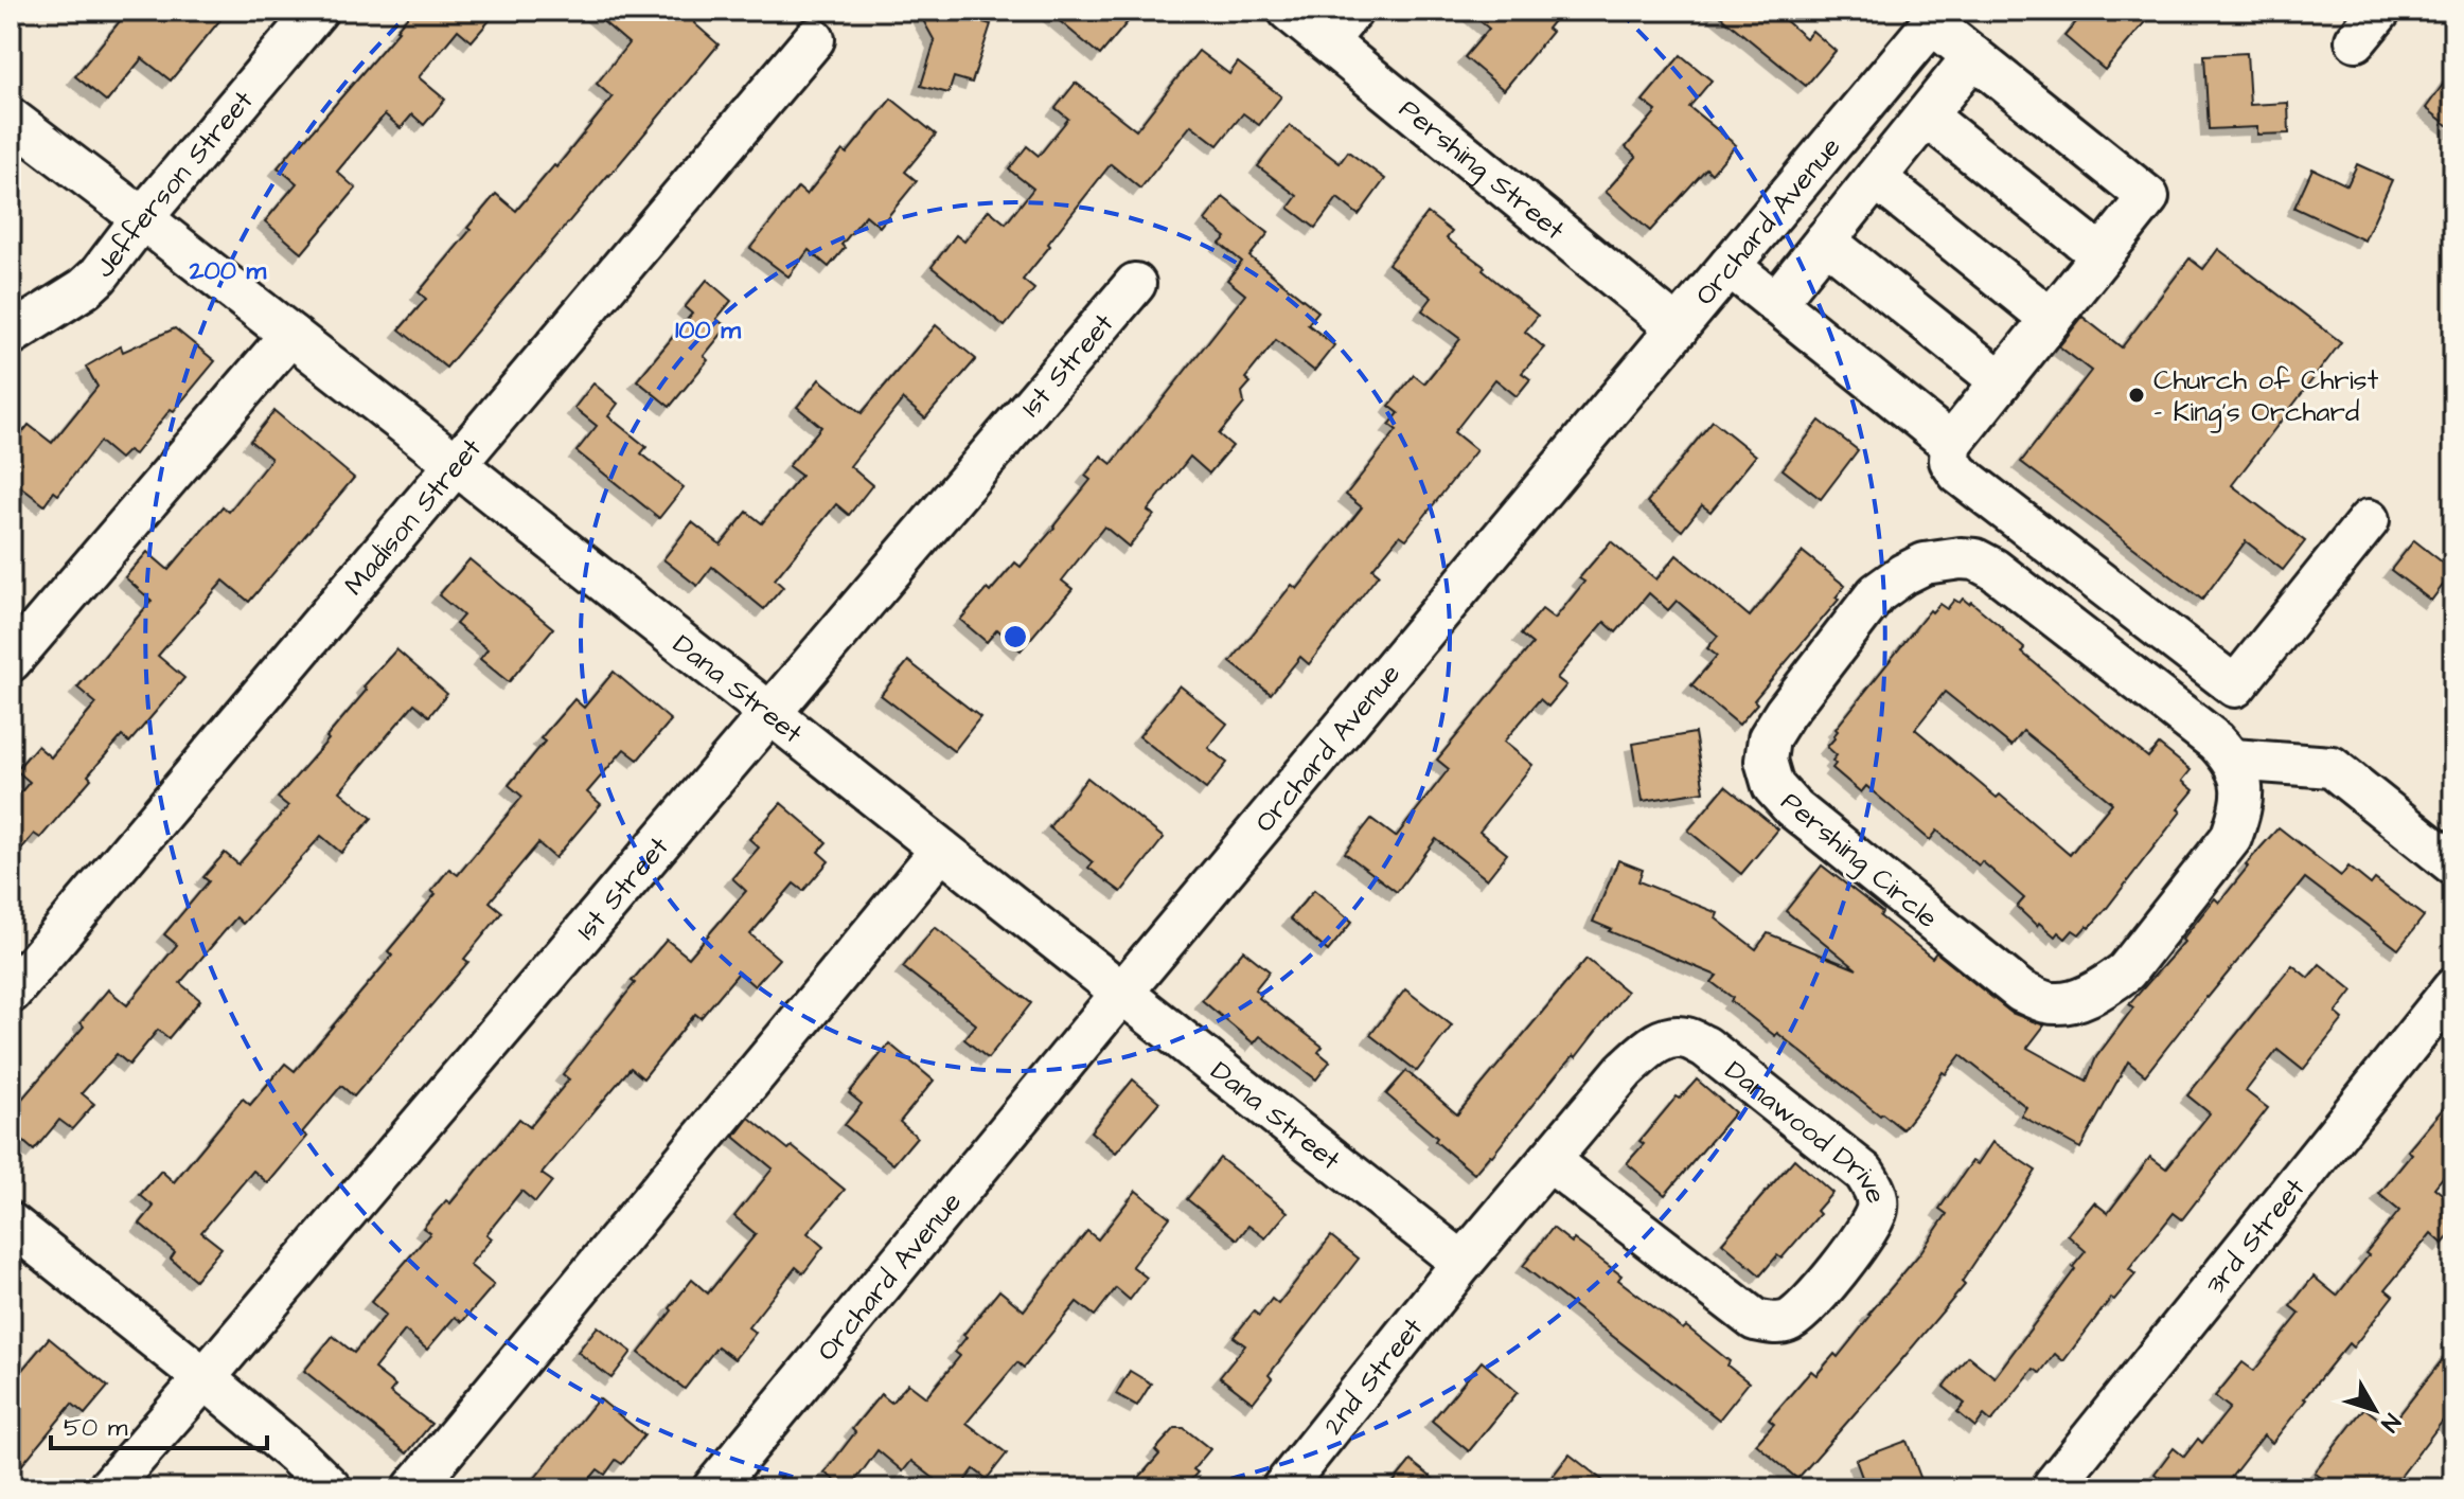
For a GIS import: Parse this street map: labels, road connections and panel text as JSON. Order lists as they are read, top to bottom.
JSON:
{
  "streets": {
    "street": [
      "Pershing Street",
      "Jefferson Street",
      "Orchard Avenue",
      "1st Street",
      "Madison Street",
      "Dana Street",
      "Pershing Circle",
      "Danawood Drive",
      "3rd Street",
      "2nd Street"
    ]
  },
  "crossings": [
    ["Pershing Street", "Orchard Avenue"],
    ["Jefferson Street", "Dana Street"],
    ["Orchard Avenue", "Dana Street"],
    ["1st Street", "Dana Street"],
    ["Madison Street", "Dana Street"],
    ["Dana Street", "Danawood Drive"],
    ["Dana Street", "2nd Street"],
    ["Danawood Drive", "2nd Street"]
  ],
  "places": ["Church of Christ - King's Orchard"],
  "scale_bar": "50 m",
  "north": "bottom right",
  "rings": ["200 m", "100 m"]
}
